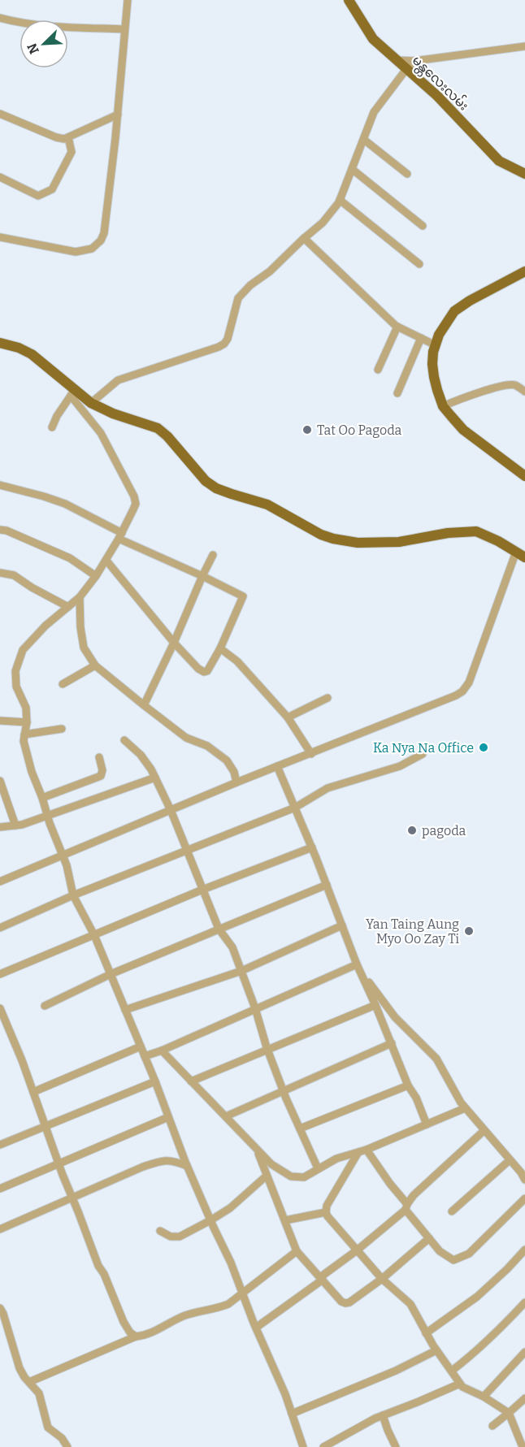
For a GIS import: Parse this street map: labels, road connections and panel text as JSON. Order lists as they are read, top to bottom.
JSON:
{
  "streets": {
    "main road": ["မန္တလေးလမ်း"]
  },
  "places": [
    "Tat Oo Pagoda",
    "Ka Nya Na Office",
    "pagoda",
    "Yan Taing Aung Myo Oo Zay Ti"
  ],
  "north": "bottom left"
}
